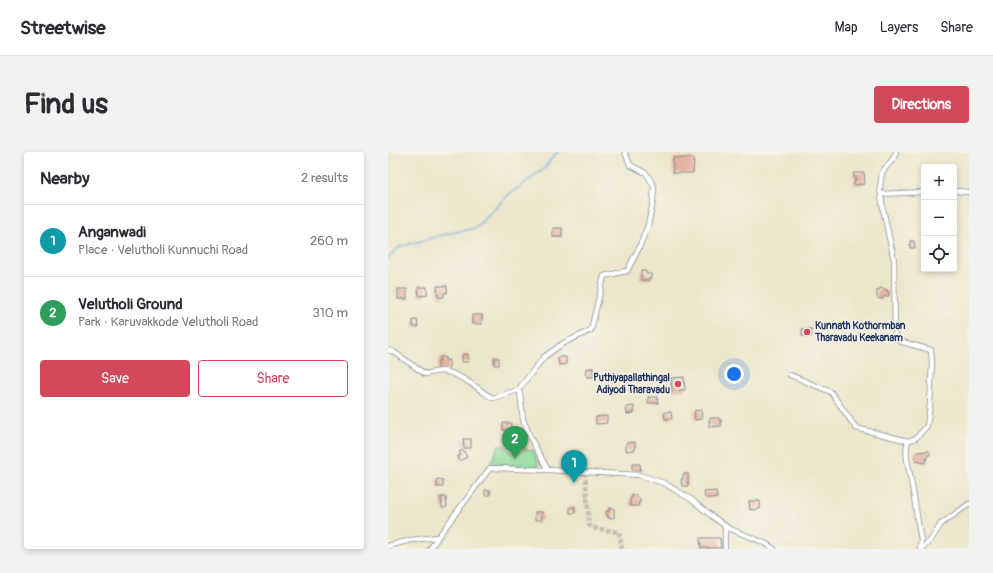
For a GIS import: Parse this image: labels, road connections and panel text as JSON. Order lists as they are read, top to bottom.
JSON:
{
  "places": ["Kunnath Kothormban Tharavadu Keekanam", "Puthiyapallathingal Adiyodi Tharavadu"],
  "page": {
    "header": "Streetwise",
    "nav": ["Map", "Layers", "Share"],
    "buttons": [
      "Directions",
      ["Save", "Share"]
    ],
    "title": "Find us",
    "heading": ["Nearby", "2 results"],
    "map_buttons": ["+", "−"],
    "list": [
      {
        "mark": "1",
        "name": "Anganwadi",
        "note": "Place · Velutholi Kunnuchi Road",
        "value": "260 m"
      },
      {
        "mark": "2",
        "name": "Velutholi Ground",
        "note": "Park · Karuvakkode Velutholi Road",
        "value": "310 m"
      }
    ],
    "pins": ["2", "1"]
  }
}
